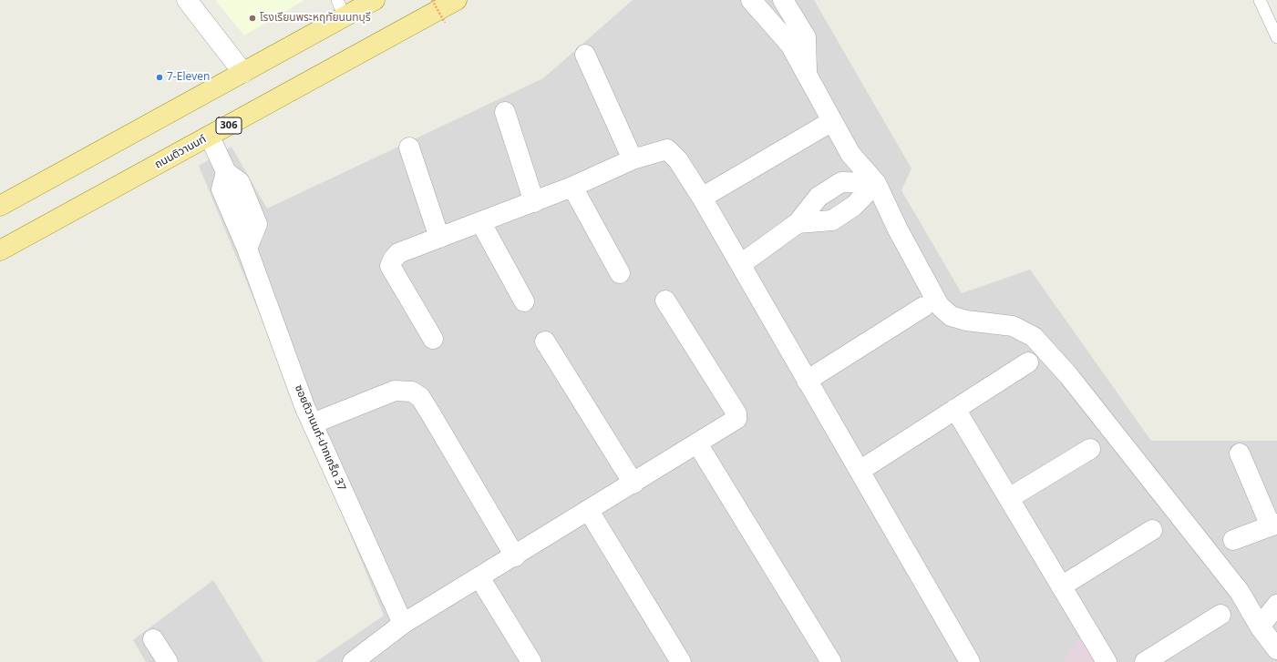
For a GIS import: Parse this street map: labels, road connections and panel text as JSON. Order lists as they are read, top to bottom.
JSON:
{
  "streets": {
    "main road": ["306", "ถนนติวานนท์"],
    "street": ["ซอยติวานนท์-ปากเกร็ด 37"]
  },
  "crossings": [
    ["ถนนติวานนท์", "ซอยติวานนท์-ปากเกร็ด 37"]
  ],
  "places": ["โรงเรียนพระหฤทัยนนทบุรี", "7-Eleven"]
}
